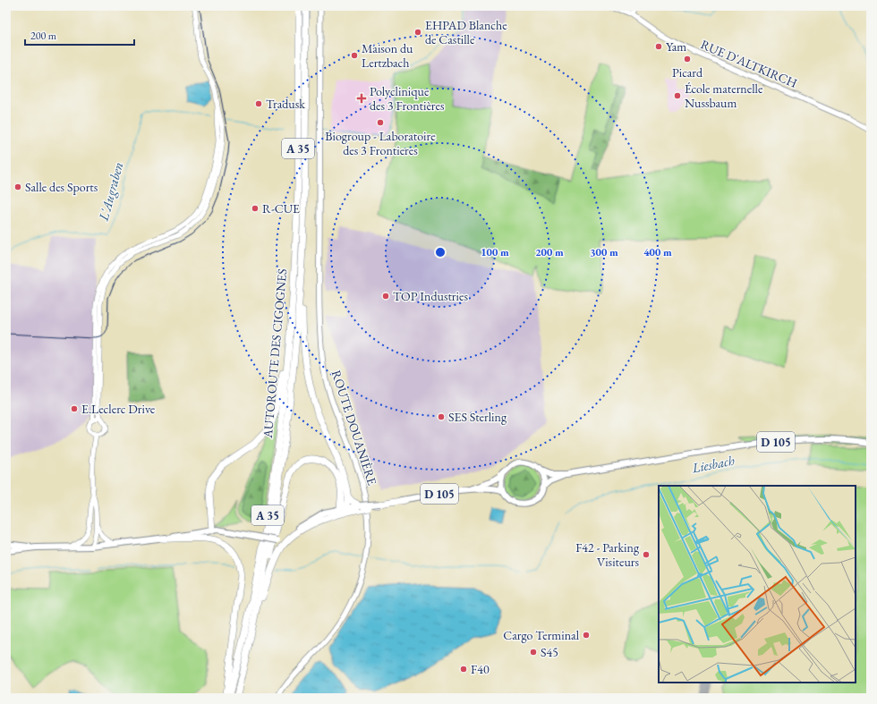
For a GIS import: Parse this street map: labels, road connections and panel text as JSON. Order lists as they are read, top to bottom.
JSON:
{
  "streets": {
    "highway": ["A 35", "AUTOROUTE DES CIGOGNES"],
    "main road": ["RUE D'ALTKIRCH", "ROUTE DOUANIÈRE", "D 105"]
  },
  "water": ["L'Augraben", "Liesbach"],
  "places": {
    "other": [
      "EHPAD Blanche de Castille",
      "Yam",
      "Maison du Lertzbach",
      "Picard",
      "École maternelle Nussbaum",
      "Tradusk",
      "Biogroup - Laboratoire des 3 Frontieres",
      "Salle des Sports",
      "R-CUE",
      "TOP Industries",
      "E.Leclerc Drive",
      "SES Sterling",
      "F42 - Parking Visiteurs",
      "Cargo Terminal",
      "S45",
      "F40"
    ],
    "health": ["Polyclinique des 3 Frontières"]
  },
  "scale_bar": "200 m",
  "rings": [
    "100 m",
    "200 m",
    "300 m",
    "400 m"
  ]
}
